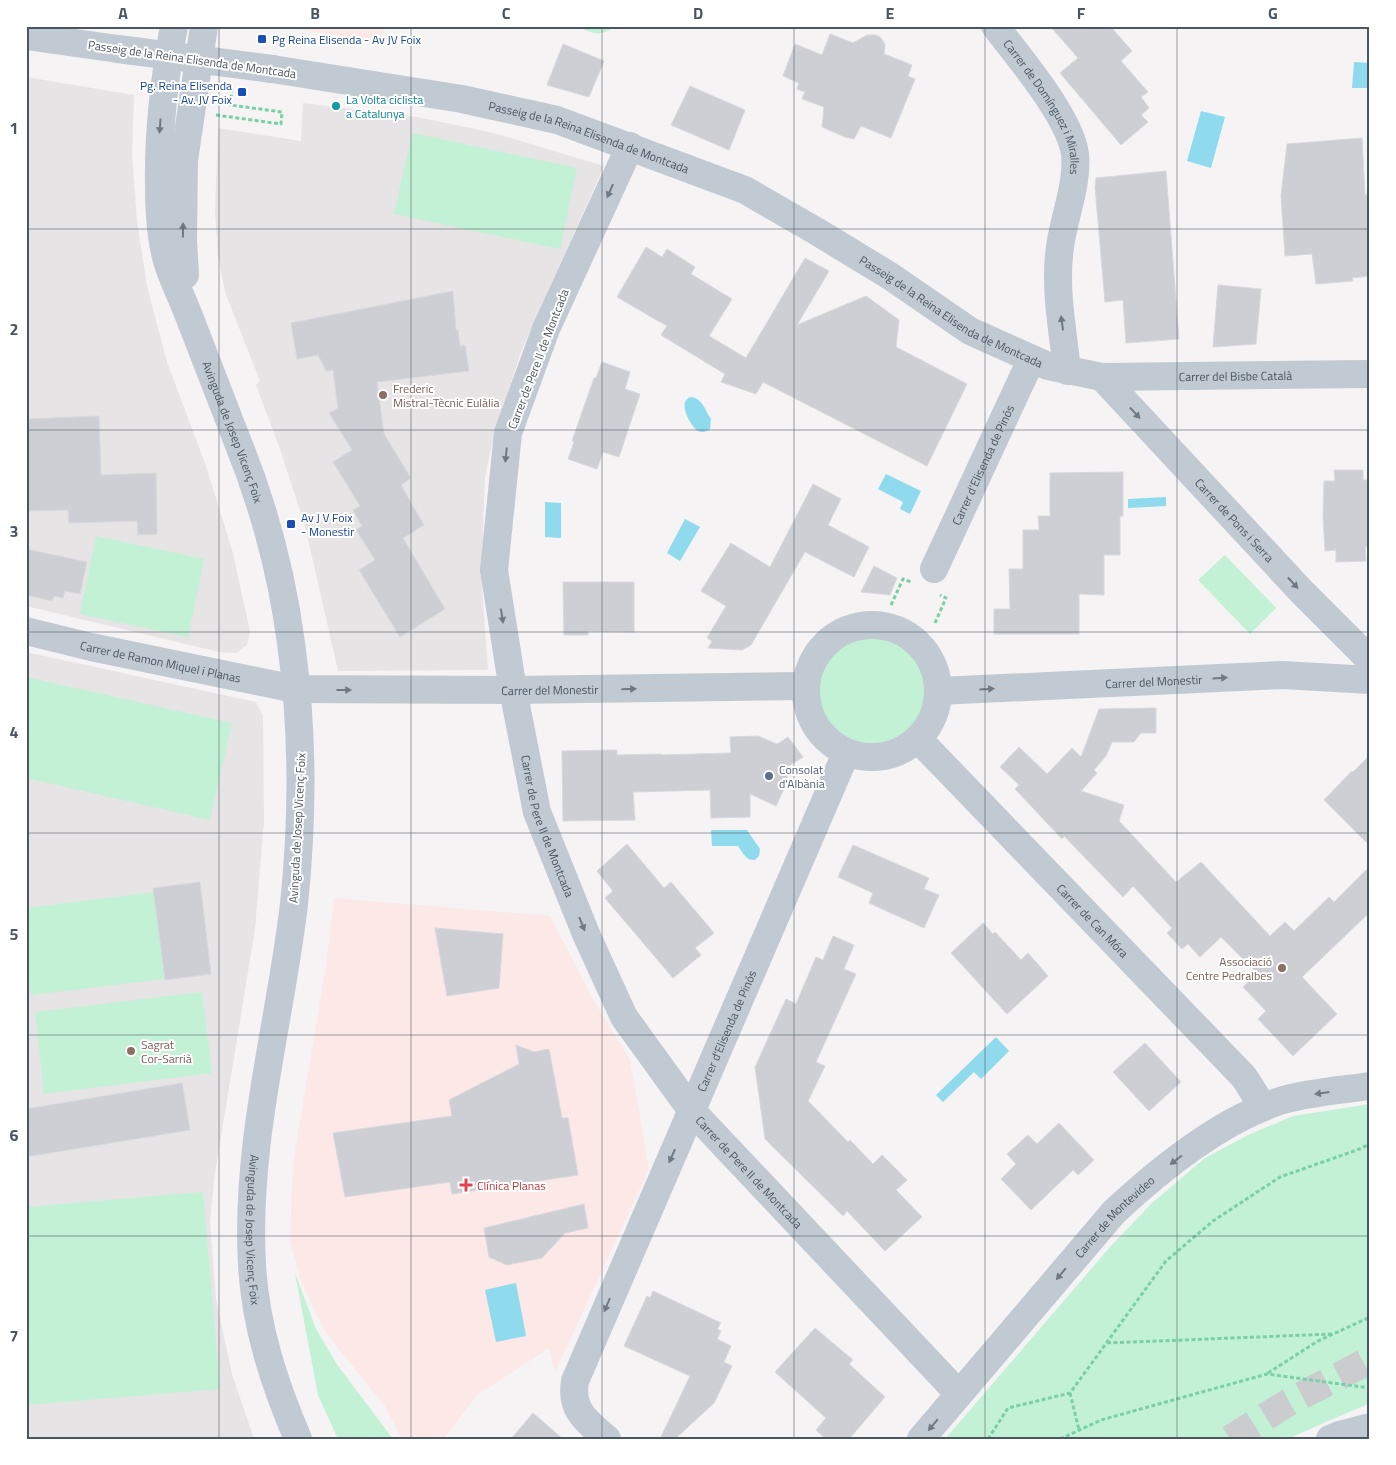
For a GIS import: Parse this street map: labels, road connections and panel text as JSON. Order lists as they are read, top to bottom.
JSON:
{
  "streets": {
    "street": [
      "Passeig de la Reina Elisenda de Montcada",
      "Carrer de Domínguez i Miralles",
      "Carrer de Pere II de Montcada",
      "Carrer del Bisbe Català",
      "Avinguda de Josep Vicenç Foix",
      "Carrer d'Elisenda de Pinós",
      "Carrer de Pons i Serra",
      "Carrer de Ramon Miquel i Planas",
      "Carrer del Monestir",
      "Carrer de Can Móra",
      "Carrer de Montevideo"
    ]
  },
  "crossings": [
    ["Passeig de la Reina Elisenda de Montcada", "Carrer de Domínguez i Miralles"],
    ["Passeig de la Reina Elisenda de Montcada", "Carrer de Pere II de Montcada"],
    ["Passeig de la Reina Elisenda de Montcada", "Carrer del Bisbe Català"],
    ["Passeig de la Reina Elisenda de Montcada", "Carrer d'Elisenda de Pinós"],
    ["Passeig de la Reina Elisenda de Montcada", "Carrer de Pons i Serra"],
    ["Carrer de Pere II de Montcada", "Carrer d'Elisenda de Pinós"],
    ["Carrer de Pere II de Montcada", "Carrer del Monestir"],
    ["Carrer de Pere II de Montcada", "Carrer de Montevideo"],
    ["Carrer del Bisbe Català", "Carrer de Pons i Serra"],
    ["Avinguda de Josep Vicenç Foix", "Carrer de Ramon Miquel i Planas"],
    ["Avinguda de Josep Vicenç Foix", "Carrer del Monestir"],
    ["Carrer d'Elisenda de Pinós", "Carrer del Monestir"],
    ["Carrer d'Elisenda de Pinós", "Carrer de Can Móra"],
    ["Carrer de Ramon Miquel i Planas", "Carrer del Monestir"],
    ["Carrer del Monestir", "Carrer de Can Móra"],
    ["Carrer de Can Móra", "Carrer de Montevideo"]
  ],
  "one_way": [
    "Carrer de Domínguez i Miralles",
    "Carrer de Pere II de Montcada",
    "Carrer de Pons i Serra",
    "Carrer del Monestir",
    "Carrer de Montevideo"
  ],
  "places": {
    "transit": ["Pg Reina Elisenda - Av JV Foix", "Pg. Reina Elisenda - Av. JV Foix", "Av J V Foix - Monestir"],
    "other": [
      "La Volta ciclista a Catalunya",
      "Frederic Mistral-Tècnic Eulàlia",
      "Consolat d'Albània",
      "Associació Centre Pedralbes",
      "Sagrat Cor-Sarrià"
    ],
    "health": ["Clínica Planas"]
  },
  "grid": {
    "columns": [
      "A",
      "B",
      "C",
      "D",
      "E",
      "F",
      "G"
    ],
    "rows": [
      "1",
      "2",
      "3",
      "4",
      "5",
      "6",
      "7"
    ]
  }
}
